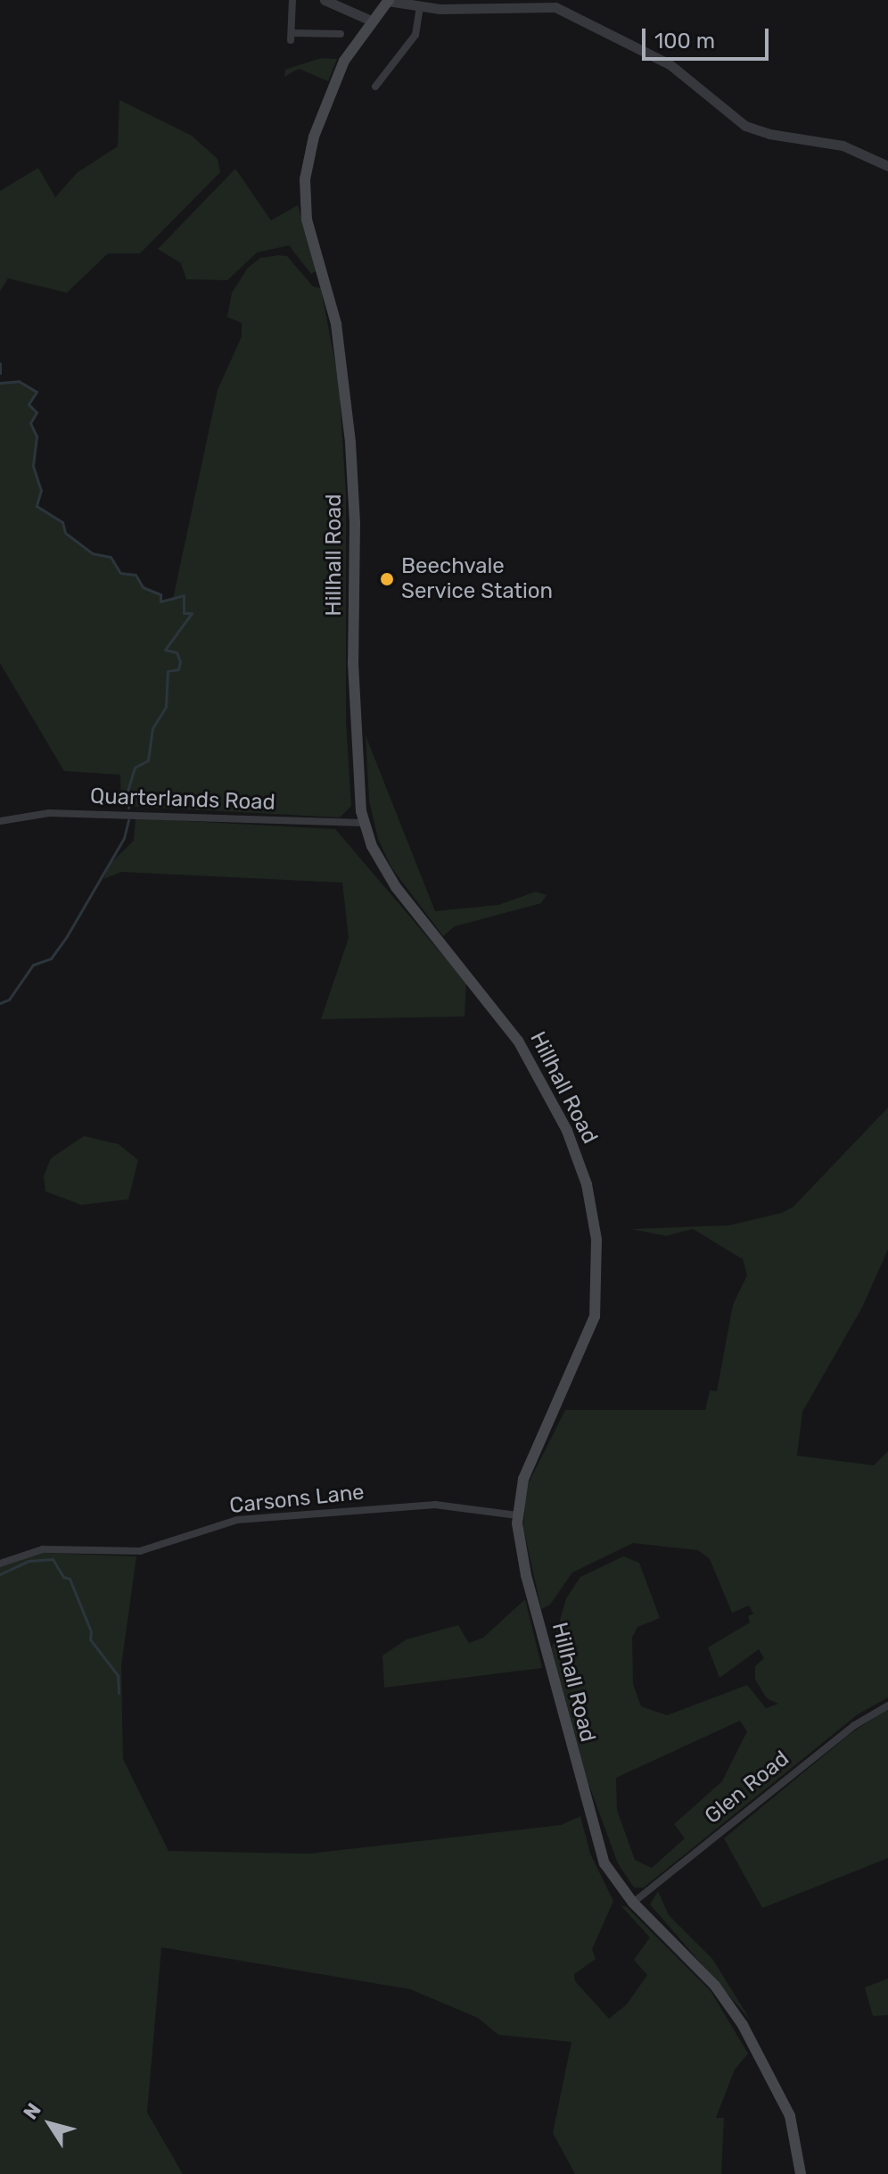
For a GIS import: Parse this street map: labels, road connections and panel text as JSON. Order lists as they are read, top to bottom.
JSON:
{
  "streets": {
    "main road": ["Hillhall Road"],
    "street": ["Quarterlands Road", "Carsons Lane", "Glen Road"]
  },
  "crossings": [
    ["Hillhall Road", "Quarterlands Road"],
    ["Hillhall Road", "Carsons Lane"],
    ["Hillhall Road", "Glen Road"]
  ],
  "places": ["Beechvale Service Station"],
  "scale_bar": "100 m",
  "north": "top left"
}
